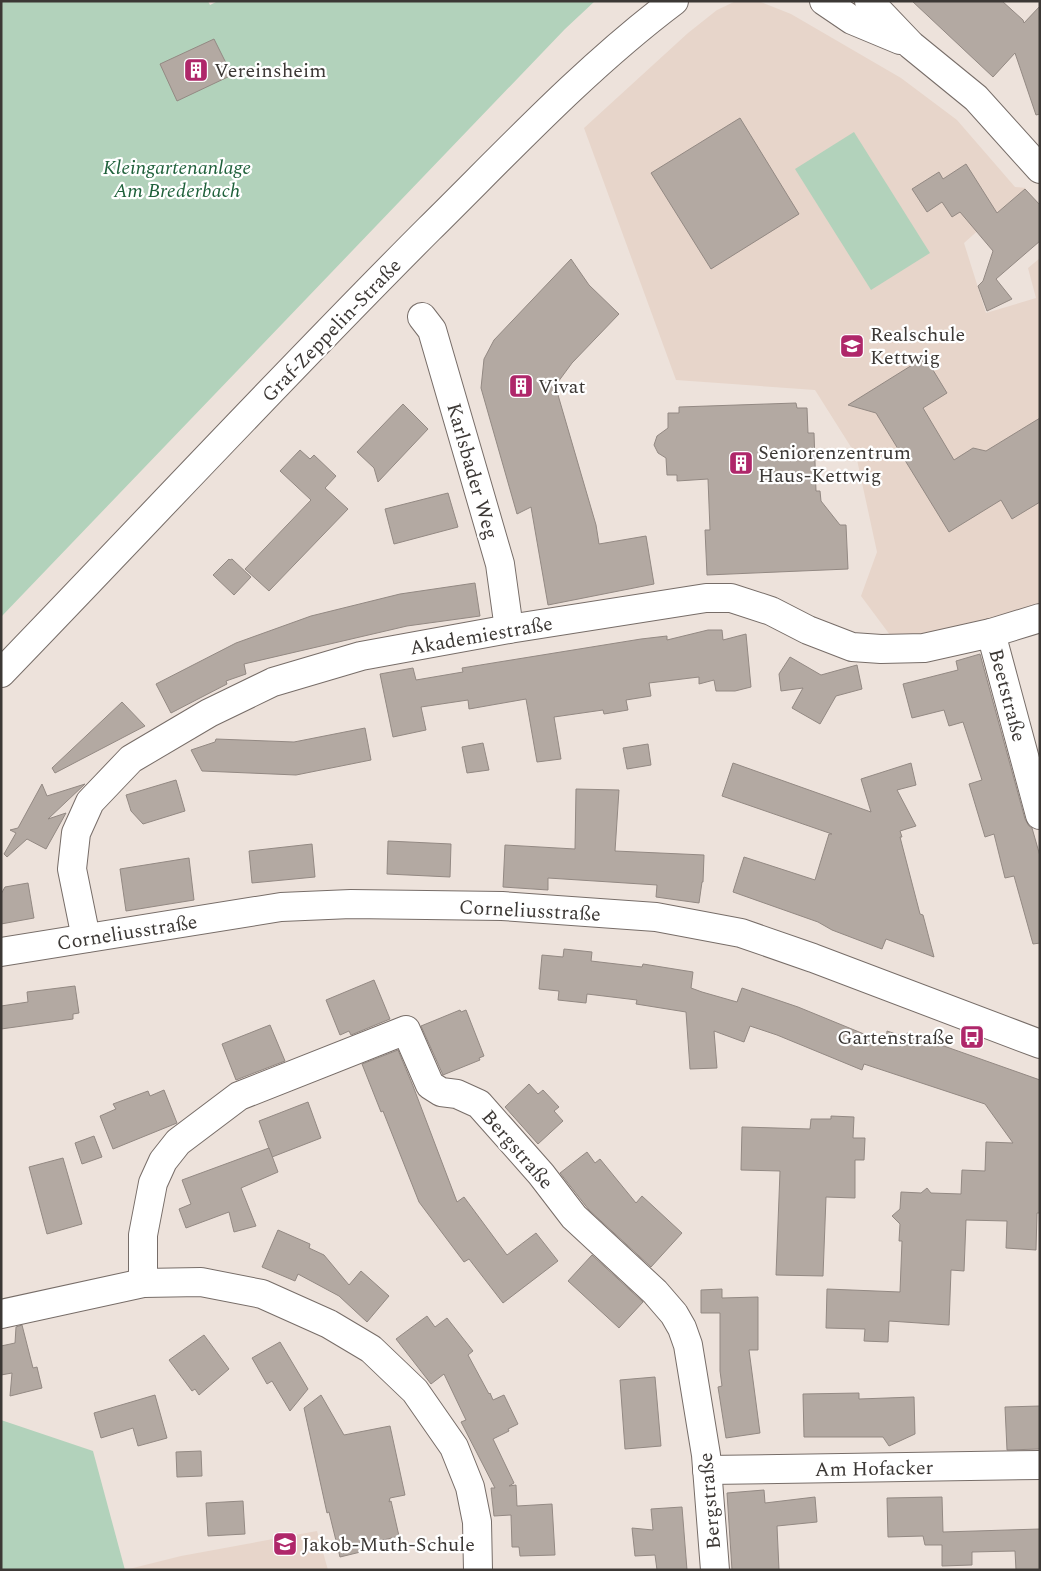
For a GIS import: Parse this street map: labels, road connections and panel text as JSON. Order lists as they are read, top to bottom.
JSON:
{
  "streets": {
    "street": [
      "Graf-Zeppelin-Straße",
      "Karlsbader Weg",
      "Akademiestraße",
      "Beetstraße",
      "Corneliusstraße",
      "Bergstraße",
      "Am Hofacker"
    ]
  },
  "crossings": [
    ["Karlsbader Weg", "Akademiestraße"],
    ["Akademiestraße", "Beetstraße"],
    ["Akademiestraße", "Corneliusstraße"],
    ["Bergstraße", "Am Hofacker"]
  ],
  "parks": ["Kleingartenanlage Am Brederbach"],
  "places": {
    "building": ["Vereinsheim", "Vivat", "Seniorenzentrum Haus-Kettwig"],
    "school or university": ["Realschule Kettwig", "Jakob-Muth-Schule"],
    "bus stop": ["Gartenstraße"]
  }
}
